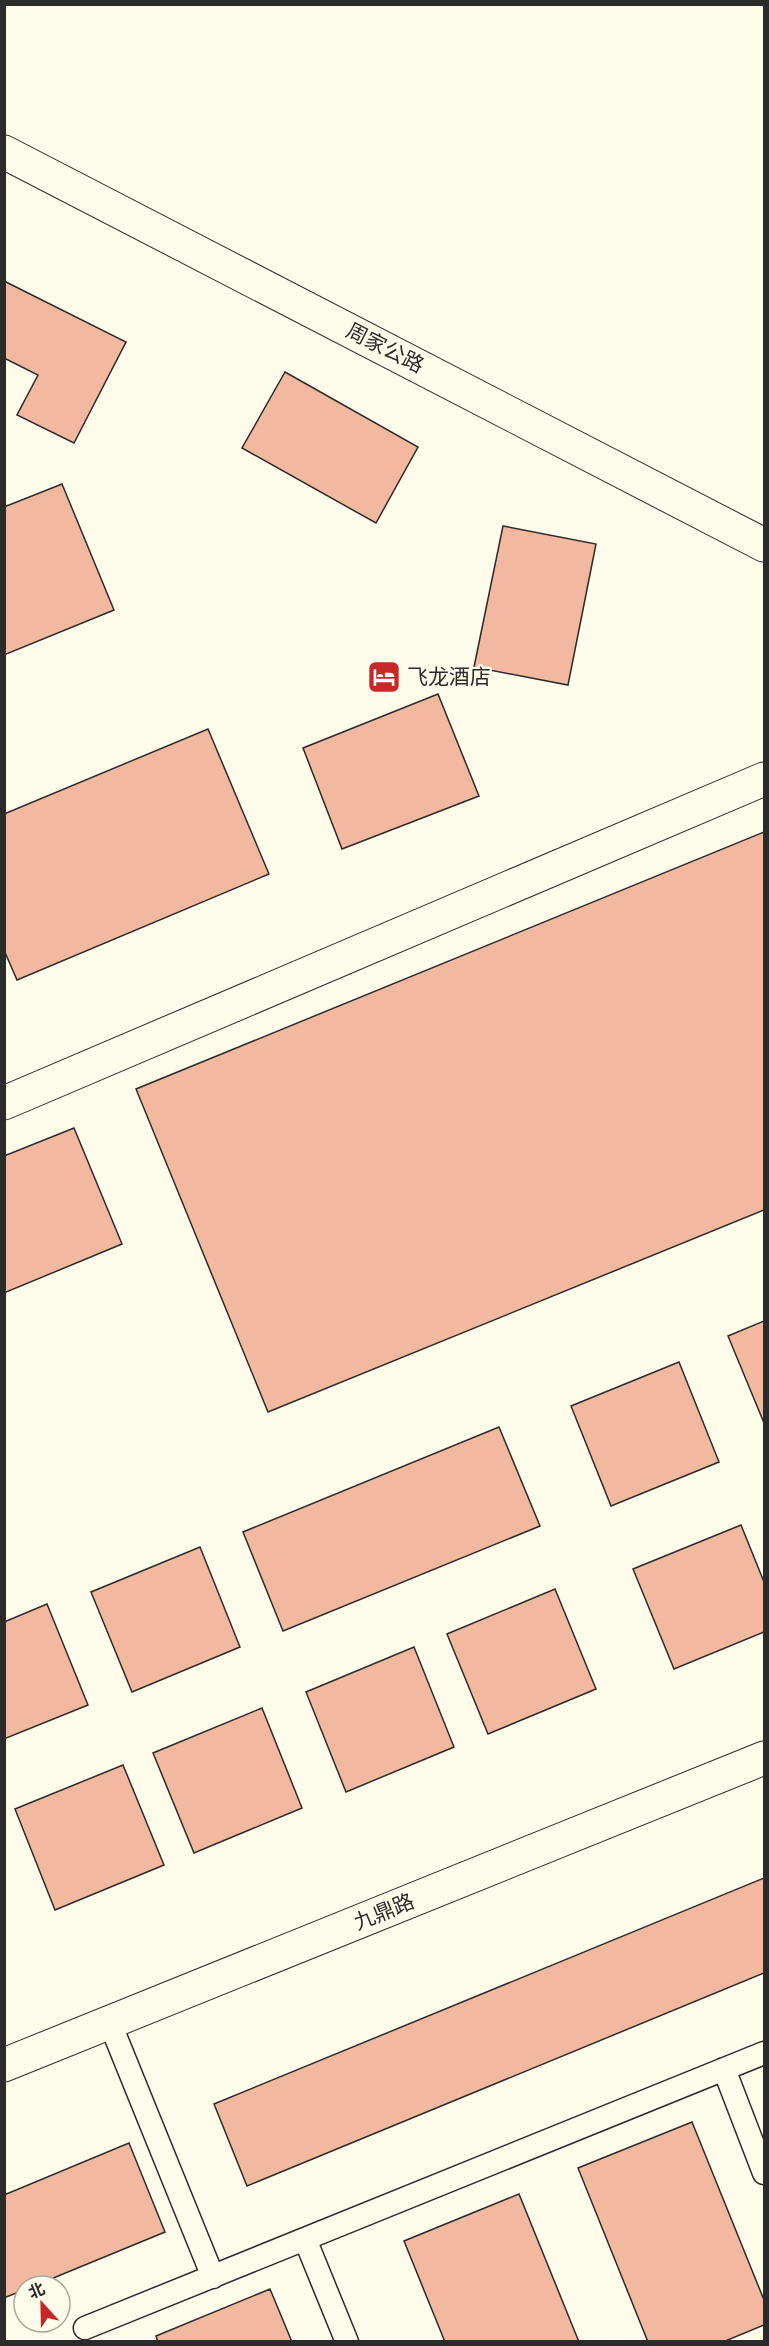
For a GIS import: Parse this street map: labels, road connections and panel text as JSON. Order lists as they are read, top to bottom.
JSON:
{
  "streets": {
    "street": ["周家公路", "九鼎路"]
  },
  "places": {
    "hotel": ["飞龙酒店"]
  },
  "north": "top"
}
